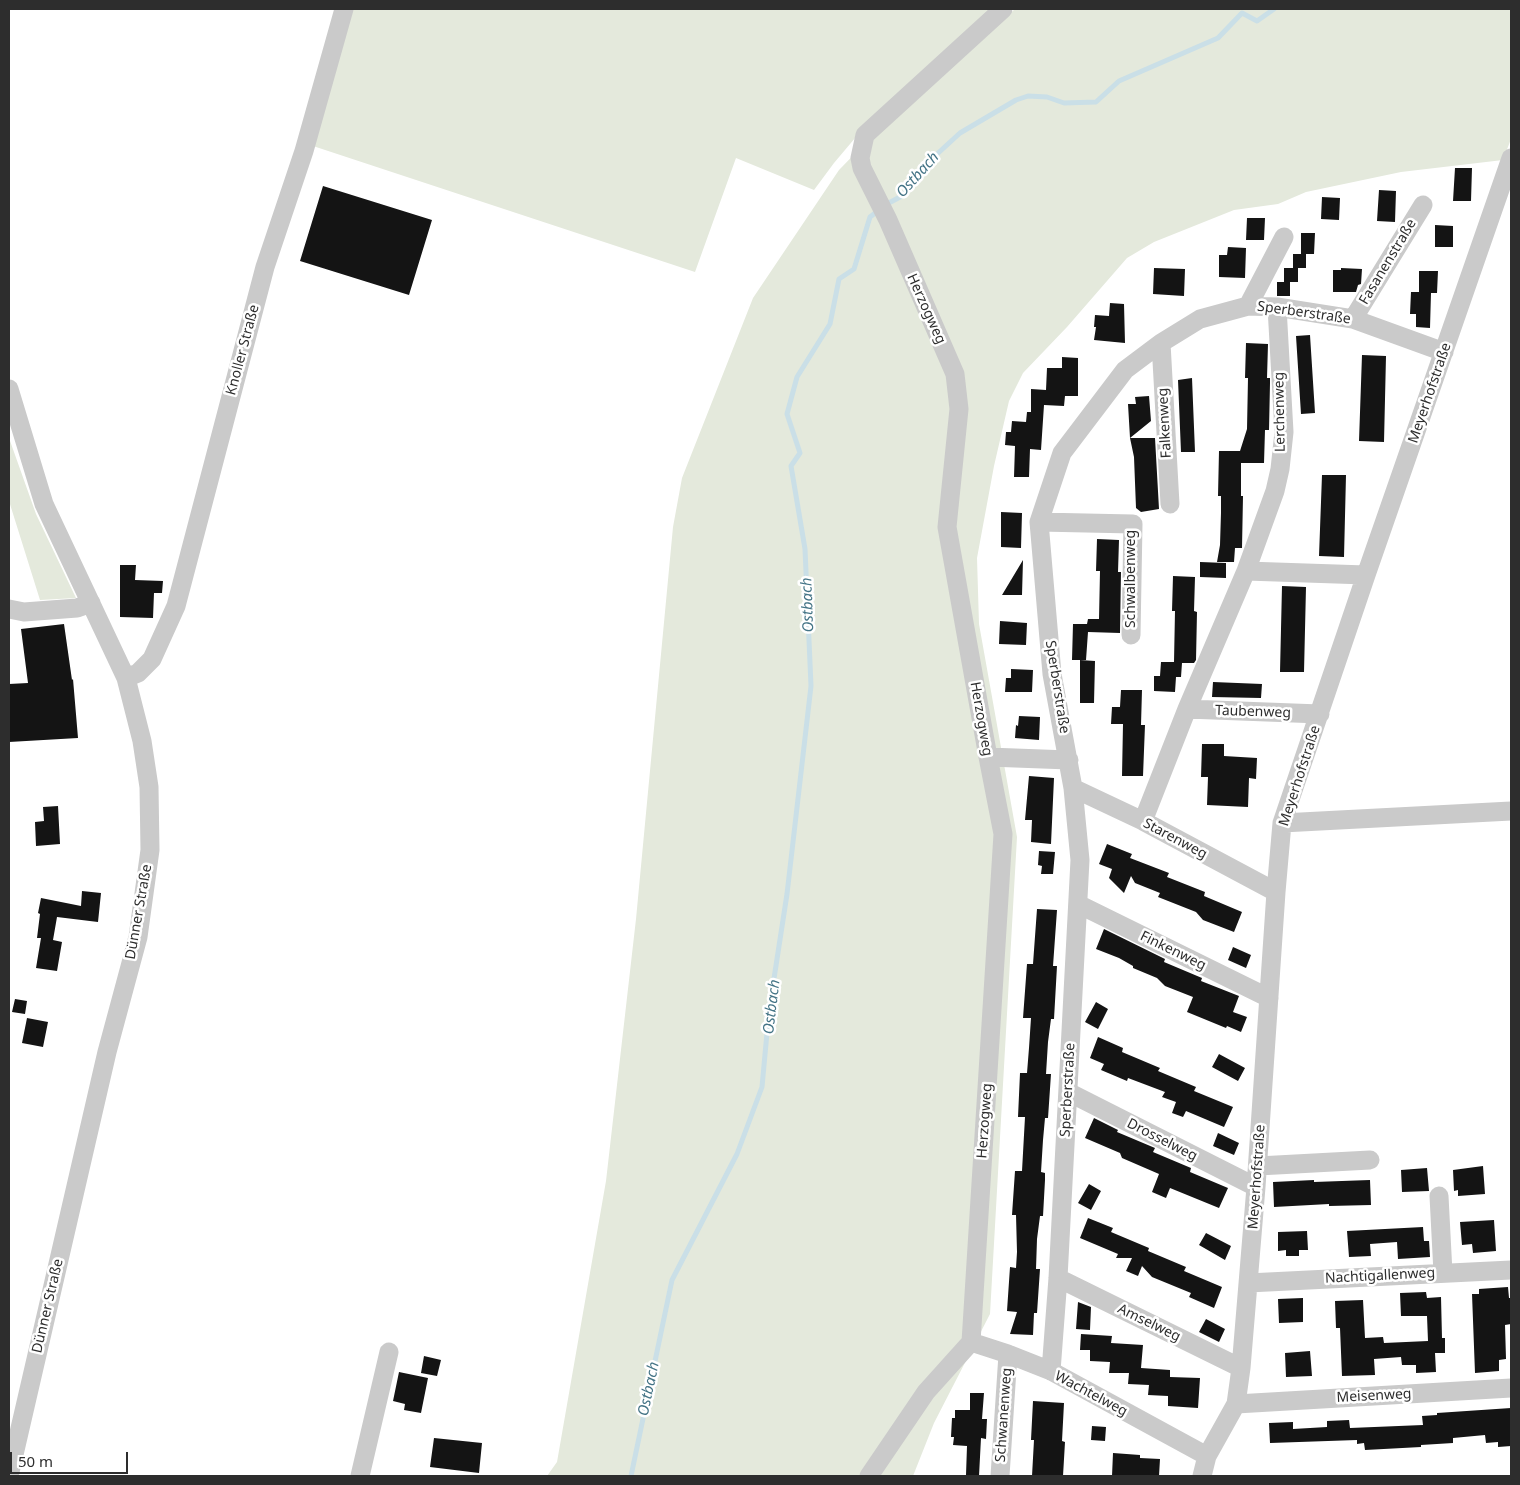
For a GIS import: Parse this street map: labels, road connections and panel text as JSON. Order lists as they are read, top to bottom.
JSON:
{
  "streets": {
    "street": [
      "Fasanenstraße",
      "Herzogweg",
      "Sperberstraße",
      "Knoller Straße",
      "Meyerhofstraße",
      "Lerchenweg",
      "Falkenweg",
      "Schwalbenweg",
      "Taubenweg",
      "Starenweg",
      "Dünner Straße",
      "Finkenweg",
      "Drosselweg",
      "Nachtigallenweg",
      "Amselweg",
      "Wachtelweg",
      "Meisenweg",
      "Schwanenweg"
    ]
  },
  "crossings": [
    ["Fasanenstraße", "Sperberstraße"],
    ["Herzogweg", "Wachtelweg"],
    ["Sperberstraße", "Meyerhofstraße"],
    ["Sperberstraße", "Lerchenweg"],
    ["Sperberstraße", "Falkenweg"],
    ["Sperberstraße", "Schwalbenweg"],
    ["Sperberstraße", "Starenweg"],
    ["Sperberstraße", "Finkenweg"],
    ["Sperberstraße", "Drosselweg"],
    ["Sperberstraße", "Amselweg"],
    ["Sperberstraße", "Wachtelweg"],
    ["Knoller Straße", "Dünner Straße"],
    ["Meyerhofstraße", "Taubenweg"],
    ["Meyerhofstraße", "Starenweg"],
    ["Meyerhofstraße", "Finkenweg"],
    ["Meyerhofstraße", "Drosselweg"],
    ["Meyerhofstraße", "Nachtigallenweg"],
    ["Meyerhofstraße", "Amselweg"],
    ["Meyerhofstraße", "Wachtelweg"],
    ["Meyerhofstraße", "Meisenweg"],
    ["Lerchenweg", "Taubenweg"],
    ["Lerchenweg", "Starenweg"],
    ["Wachtelweg", "Schwanenweg"]
  ],
  "water": ["Ostbach"],
  "scale_bar": "50 m"
}
